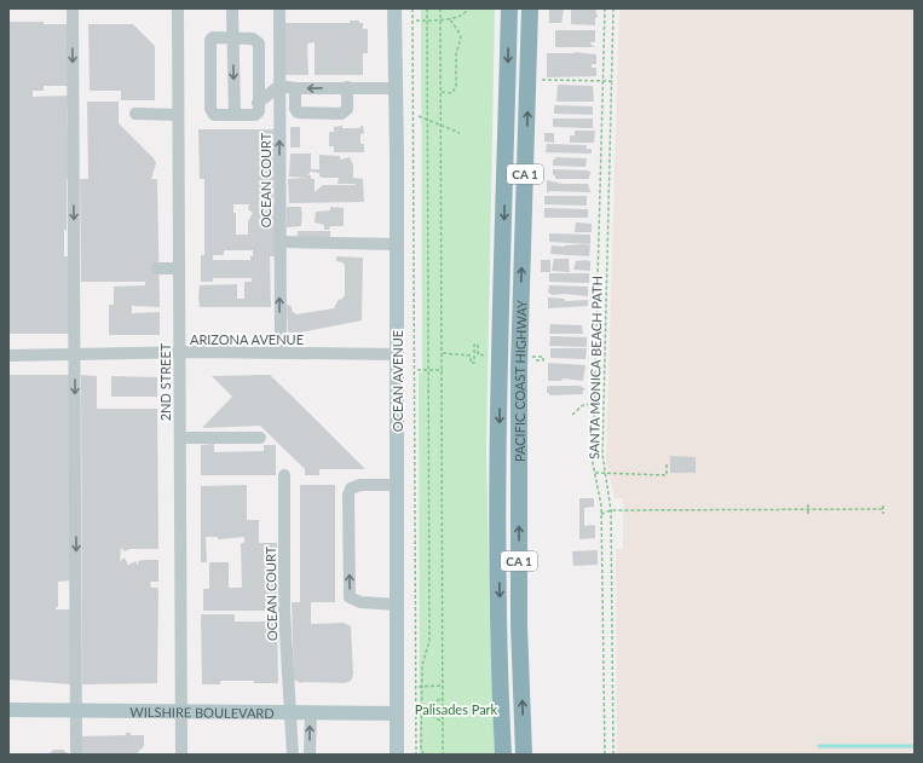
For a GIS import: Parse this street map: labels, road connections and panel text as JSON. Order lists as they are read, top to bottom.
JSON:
{
  "streets": {
    "highway": ["CA 1", "PACIFIC COAST HIGHWAY"],
    "main road": ["OCEAN AVENUE", "WILSHIRE BOULEVARD"],
    "street": ["OCEAN COURT", "ARIZONA AVENUE", "2ND STREET"],
    "path": ["SANTA MONICA BEACH PATH"]
  },
  "crossings": [
    ["OCEAN COURT", "ARIZONA AVENUE"],
    ["OCEAN COURT", "WILSHIRE BOULEVARD"],
    ["ARIZONA AVENUE", "OCEAN AVENUE"],
    ["ARIZONA AVENUE", "2ND STREET"],
    ["OCEAN AVENUE", "WILSHIRE BOULEVARD"],
    ["2ND STREET", "WILSHIRE BOULEVARD"]
  ],
  "one_way": ["OCEAN COURT"],
  "parks": ["Palisades Park"]
}
